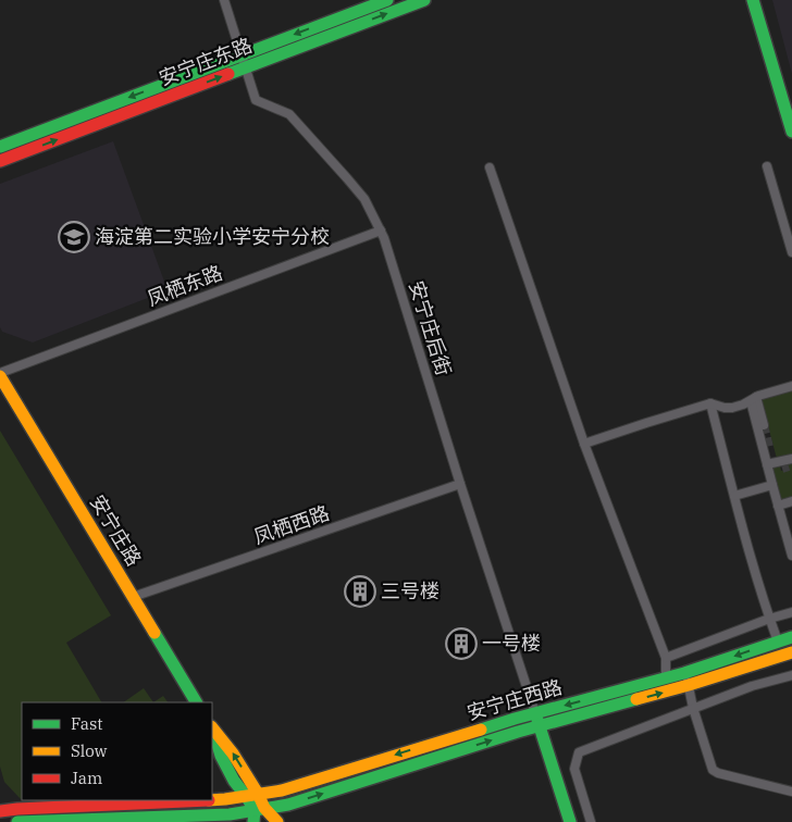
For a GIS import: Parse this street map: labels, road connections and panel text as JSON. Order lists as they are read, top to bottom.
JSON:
{
  "streets": {
    "main road": ["安宁庄东路", "安宁庄路", "安宁庄西路"],
    "street": ["凤栖东路", "安宁庄后街", "凤栖西路"]
  },
  "crossings": [
    ["安宁庄东路", "安宁庄后街"],
    ["凤栖东路", "安宁庄后街"],
    ["凤栖东路", "安宁庄路"],
    ["安宁庄后街", "凤栖西路"],
    ["安宁庄后街", "安宁庄西路"],
    ["凤栖西路", "安宁庄路"]
  ],
  "places": {
    "school or university": ["海淀第二实验小学安宁分校"],
    "building": ["三号楼", "一号楼"]
  },
  "legend": ["Fast", "Slow", "Jam"]
}
